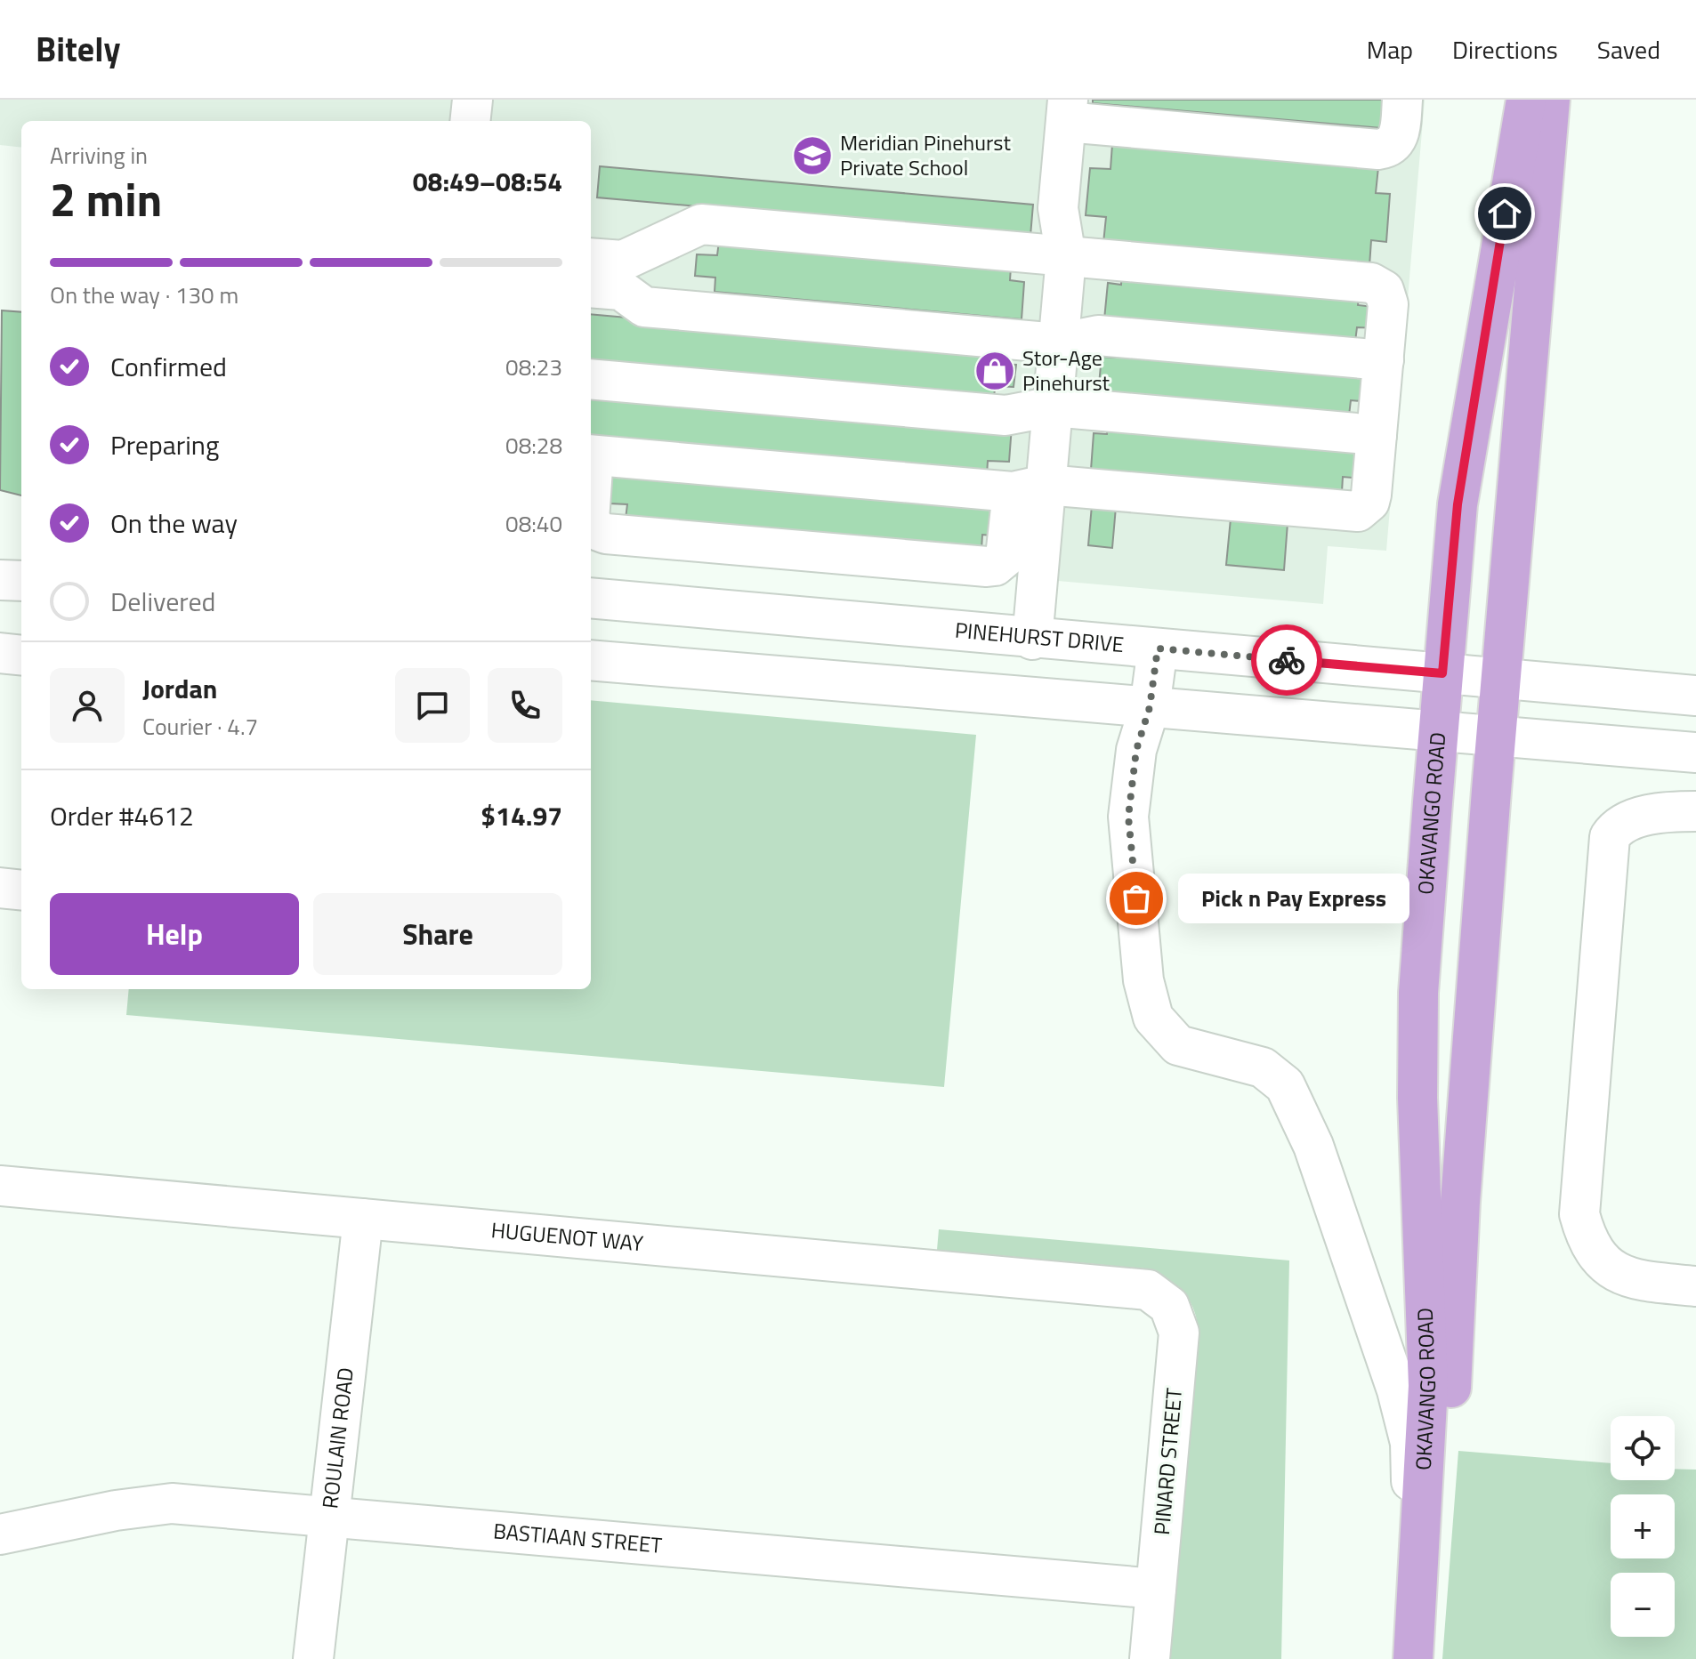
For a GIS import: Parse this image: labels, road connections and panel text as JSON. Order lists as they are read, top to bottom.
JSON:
{
  "streets": {
    "main road": ["OKAVANGO ROAD"],
    "street": [
      "PINEHURST DRIVE",
      "HUGUENOT WAY",
      "ROULAIN ROAD",
      "PINARD STREET",
      "BASTIAAN STREET"
    ]
  },
  "crossings": [
    ["PINEHURST DRIVE", "OKAVANGO ROAD"],
    ["HUGUENOT WAY", "ROULAIN ROAD"],
    ["HUGUENOT WAY", "PINARD STREET"],
    ["ROULAIN ROAD", "BASTIAAN STREET"],
    ["PINARD STREET", "BASTIAAN STREET"]
  ],
  "places": {
    "school or university": ["Meridian Pinehurst Private School"],
    "shop": ["Stor-Age Pinehurst"],
    "other": ["Pick n Pay Express"]
  },
  "page": {
    "header": "Bitely",
    "nav": ["Map", "Directions", "Saved"],
    "heading": ["2 min", "Arriving in", "08:49–08:54"],
    "panel": [
      "Jordan",
      "Courier · 4.7",
      "Order #4612",
      "$14.97"
    ],
    "bar": "On the way · 130 m",
    "list": [
      ["Confirmed", "08:23"],
      ["Preparing", "08:28"],
      ["On the way", "08:40"],
      "Delivered"
    ],
    "bubble": "Pick n Pay Express",
    "buttons": ["Help", "Share"],
    "map_buttons": ["+", "−"]
  }
}
